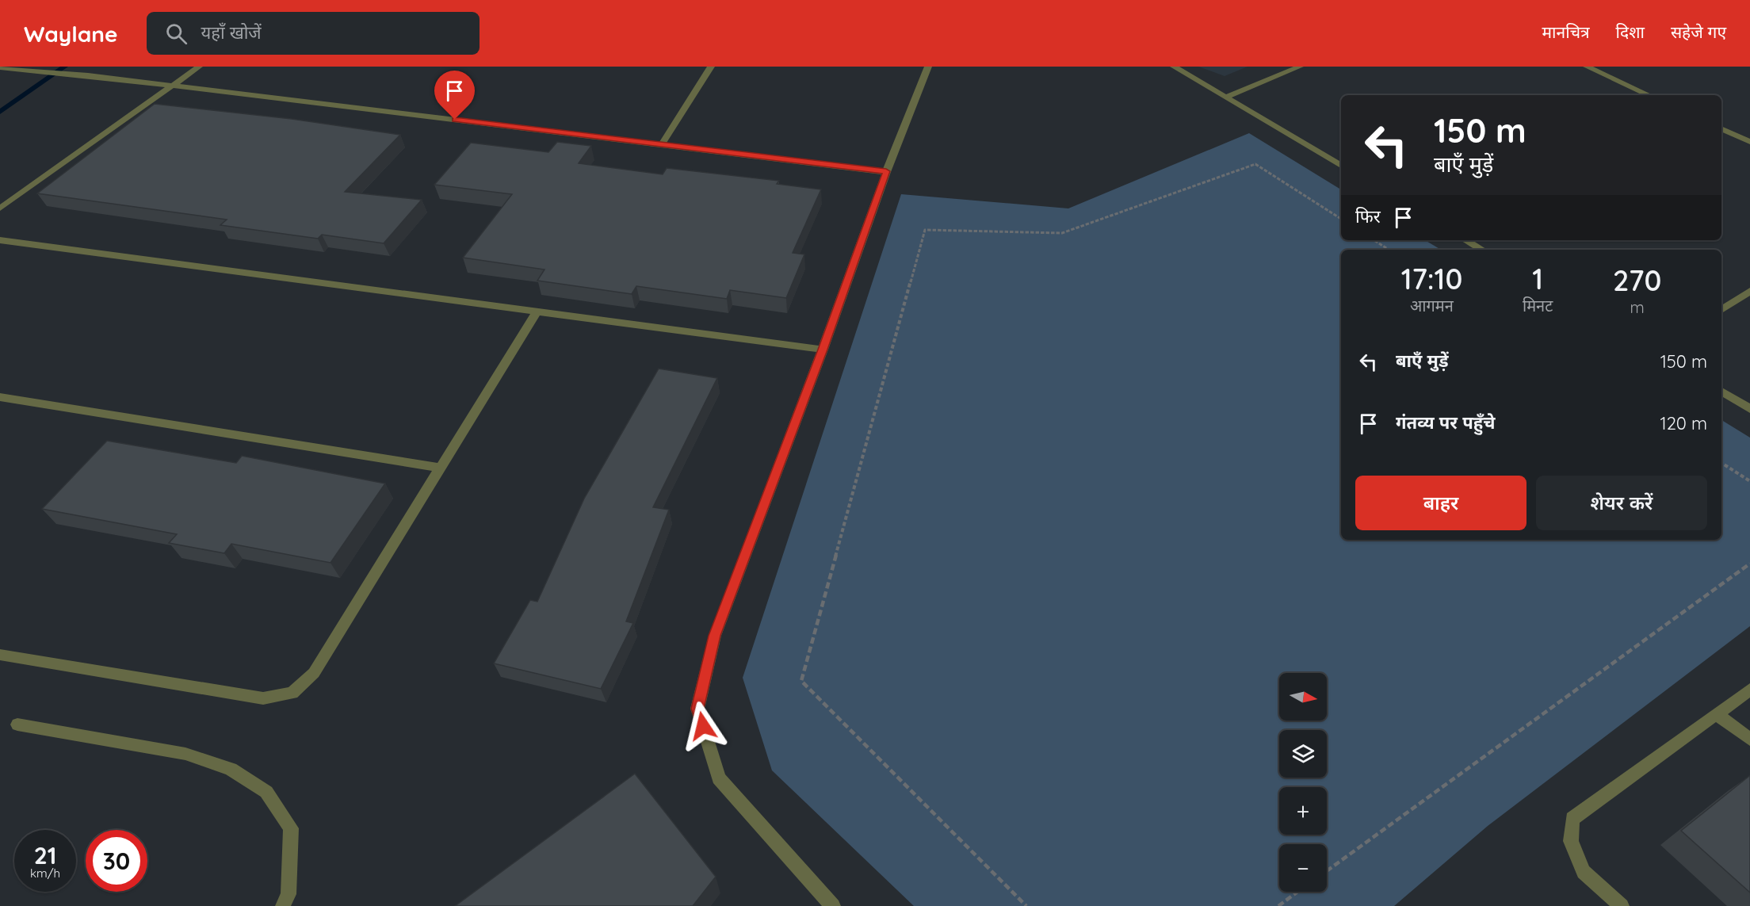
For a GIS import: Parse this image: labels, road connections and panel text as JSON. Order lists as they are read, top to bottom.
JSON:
{
  "north": "right",
  "page": {
    "header": "Waylane",
    "search": "यहाँ खोजें",
    "nav": ["मानचित्र", "दिशा", "सहेजे गए"],
    "turn": ["150 m", "बाएँ मुड़ें"],
    "then": "फिर",
    "eta": [
      "17:10",
      "आगमन",
      "1",
      "मिनट",
      "270",
      "m"
    ],
    "list": [
      {
        "name": "बाएँ मुड़ें",
        "value": "150 m"
      },
      {
        "name": "गंतव्य पर पहुँचे",
        "value": "120 m"
      }
    ],
    "buttons": ["बाहर", "शेयर करें"],
    "map_buttons": ["+", "−"],
    "speed": "21 km/h",
    "limit": "30"
  }
}
